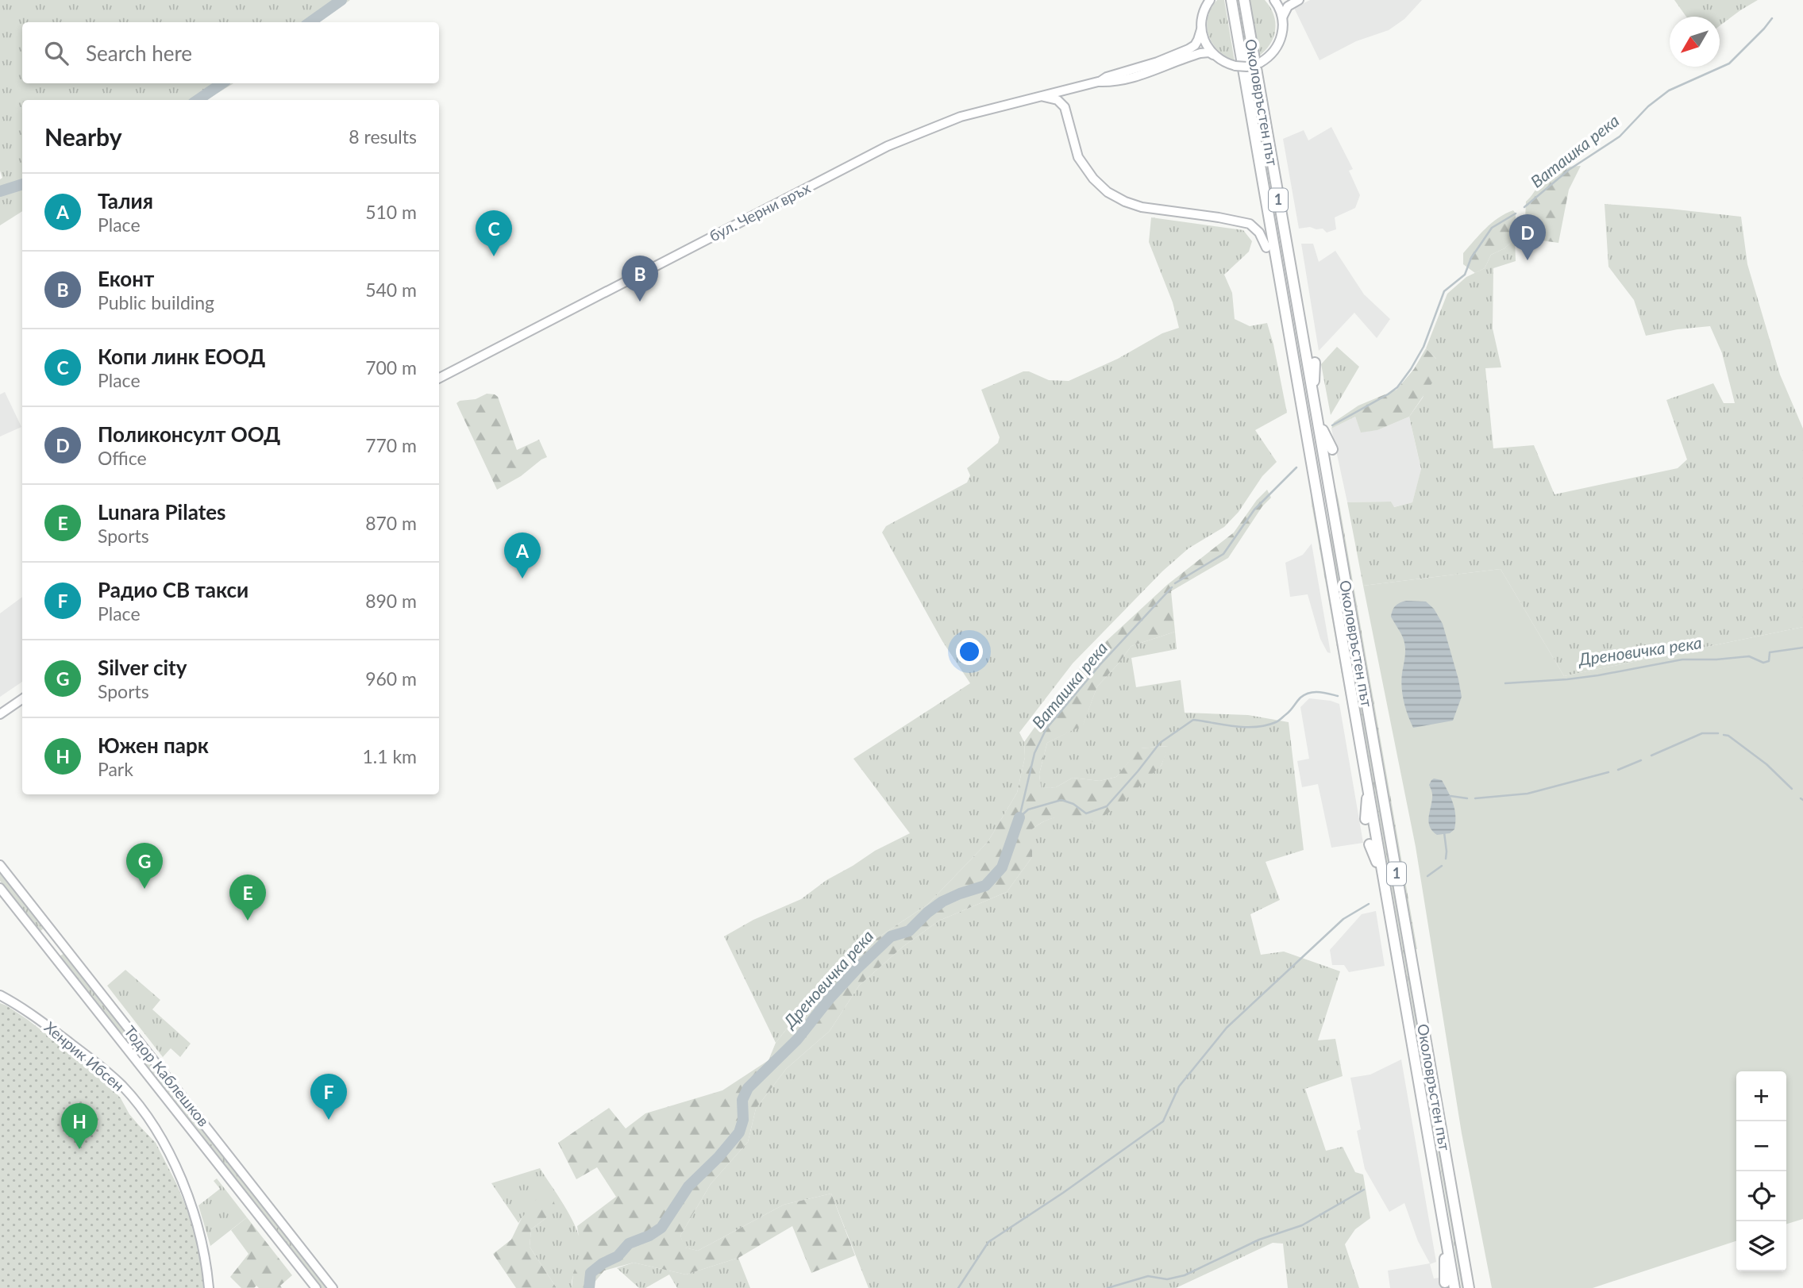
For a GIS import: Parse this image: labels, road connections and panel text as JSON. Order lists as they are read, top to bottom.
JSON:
{
  "streets": {
    "highway": ["Околовръстен път", "1"],
    "main road": ["бул. Черни връх", "Хенрик Ибсен", "Тодор Каблешков"]
  },
  "water": ["Ваташка река", "Дреновичка река"],
  "north": "bottom left",
  "page": {
    "search": "Search here",
    "heading": ["Nearby", "8 results"],
    "list": [
      {
        "mark": "A",
        "name": "Талия",
        "note": "Place",
        "value": "510 m"
      },
      {
        "mark": "B",
        "name": "Еконт",
        "note": "Public building",
        "value": "540 m"
      },
      {
        "mark": "C",
        "name": "Копи линк ЕООД",
        "note": "Place",
        "value": "700 m"
      },
      {
        "mark": "D",
        "name": "Поликонсулт ООД",
        "note": "Office",
        "value": "770 m"
      },
      {
        "mark": "E",
        "name": "Lunara Pilates",
        "note": "Sports",
        "value": "870 m"
      },
      {
        "mark": "F",
        "name": "Радио СВ такси",
        "note": "Place",
        "value": "890 m"
      },
      {
        "mark": "G",
        "name": "Silver city",
        "note": "Sports",
        "value": "960 m"
      },
      {
        "mark": "H",
        "name": "Южен парк",
        "note": "Park",
        "value": "1.1 km"
      }
    ],
    "pins": [
      "C",
      "D",
      "B",
      "A",
      "G",
      "E",
      "F",
      "H"
    ],
    "map_buttons": ["+", "−"]
  }
}
